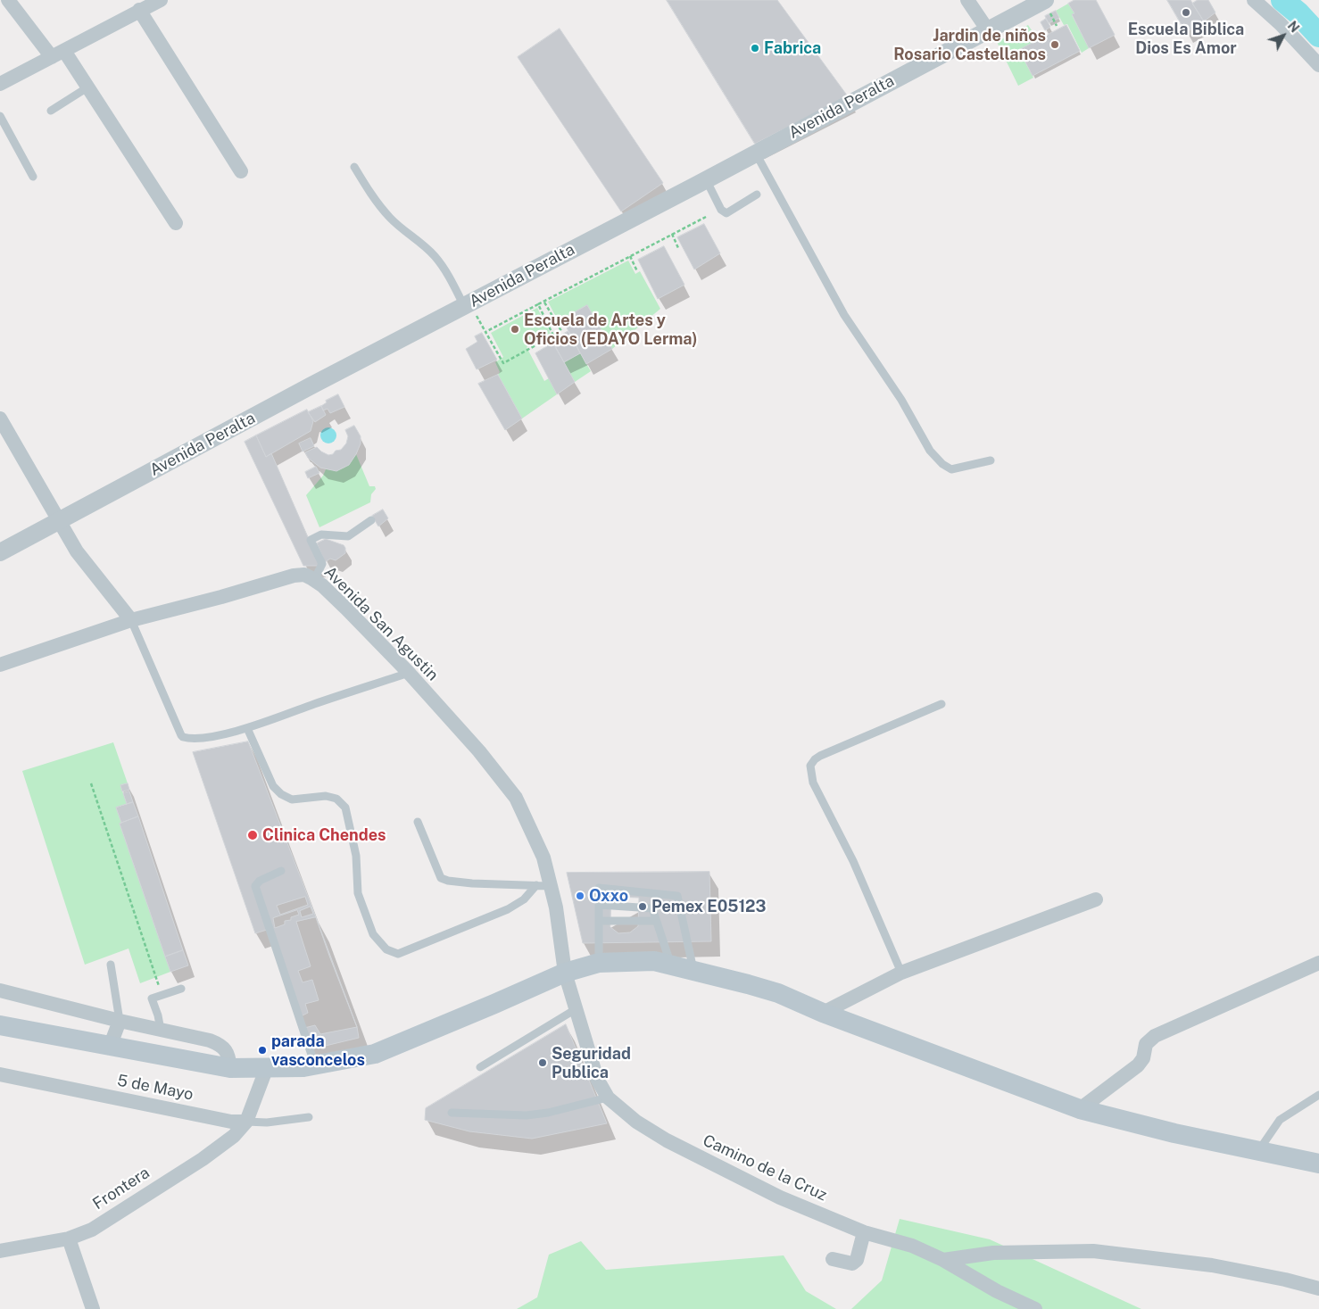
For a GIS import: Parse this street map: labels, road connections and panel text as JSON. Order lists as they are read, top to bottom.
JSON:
{
  "streets": {
    "street": [
      "Avenida Peralta",
      "Avenida San Agustin",
      "5 de Mayo",
      "Camino de la Cruz",
      "Frontera"
    ]
  },
  "crossings": [
    ["Avenida San Agustin", "Camino de la Cruz"],
    ["5 de Mayo", "Frontera"]
  ],
  "places": [
    "Escuela Biblica Dios Es Amor",
    "Jardin de niños Rosario Castellanos",
    "Fabrica",
    "Escuela de Artes y Oficios (EDAYO Lerma)",
    "Clinica Chendes",
    "Oxxo",
    "Pemex E05123",
    "parada vasconcelos",
    "Seguridad Publica"
  ],
  "north": "top right"
}
